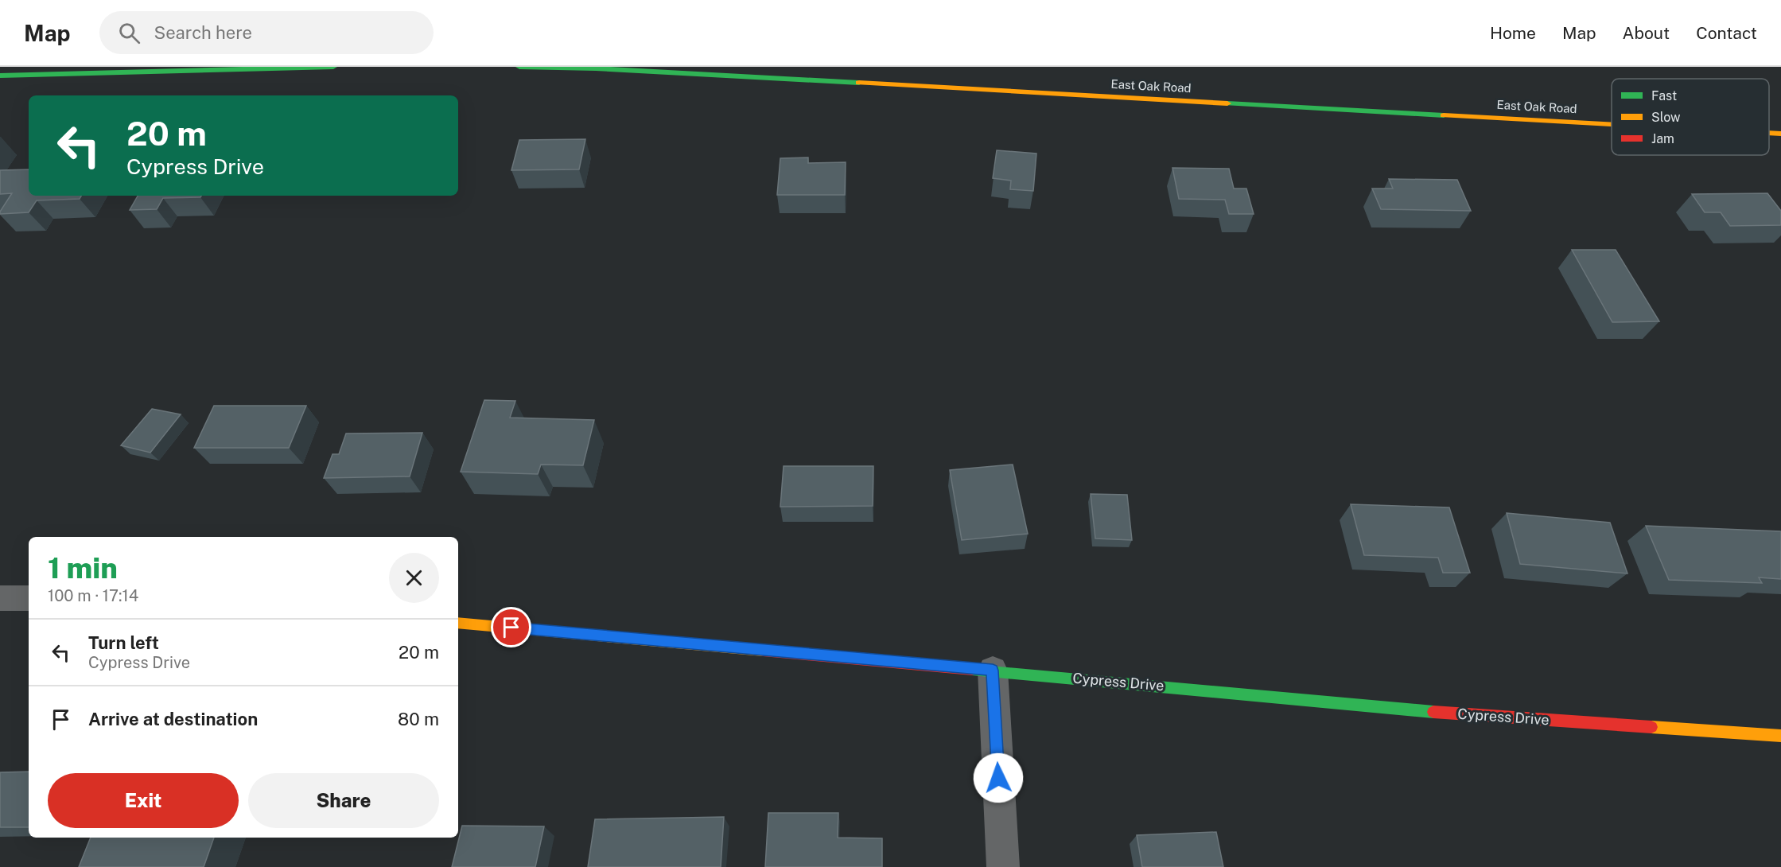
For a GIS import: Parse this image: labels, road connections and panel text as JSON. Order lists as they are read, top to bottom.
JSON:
{
  "streets": {
    "street": ["East Oak Road", "Cypress Drive"]
  },
  "legend": ["Fast", "Slow", "Jam"],
  "page": {
    "header": "Map",
    "search": "Search here",
    "nav": [
      "Home",
      "Map",
      "About",
      "Contact"
    ],
    "turn": ["20 m", "Cypress Drive"],
    "heading": ["1 min", "100 m · 17:14"],
    "list": [
      {
        "name": "Turn left",
        "note": "Cypress Drive",
        "value": "20 m"
      },
      {
        "name": "Arrive at destination",
        "value": "80 m"
      }
    ],
    "buttons": ["Exit", "Share"]
  }
}
